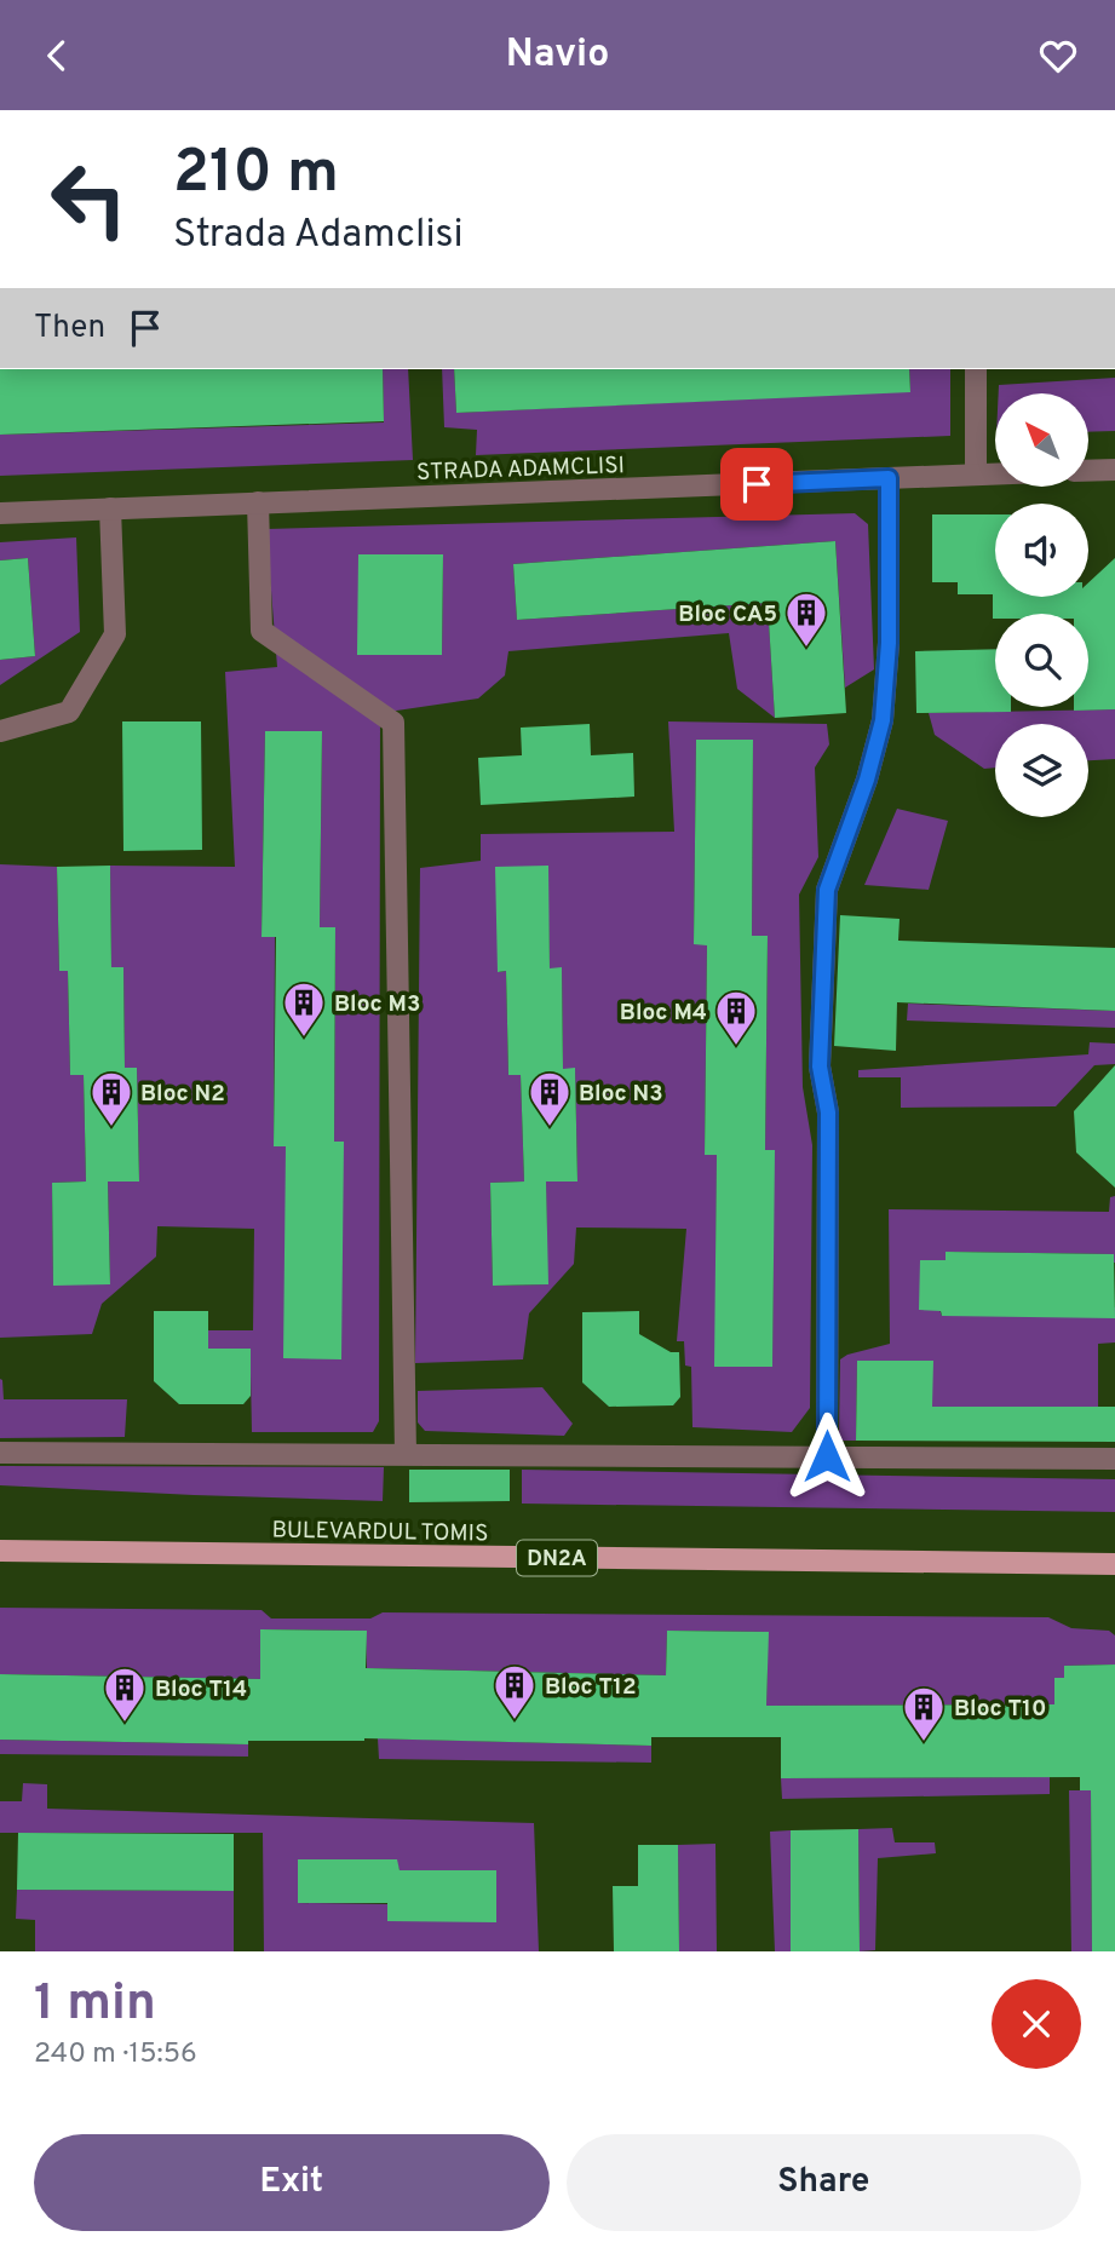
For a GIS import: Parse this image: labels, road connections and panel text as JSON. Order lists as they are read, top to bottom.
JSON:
{
  "streets": {
    "main road": ["BULEVARDUL TOMIS", "DN2A"],
    "street": ["STRADA ADAMCLISI"]
  },
  "places": {
    "building": [
      "Bloc CA5",
      "Bloc M3",
      "Bloc M4",
      "Bloc N2",
      "Bloc N3",
      "Bloc T12",
      "Bloc T14",
      "Bloc T10"
    ]
  },
  "north": "top left",
  "page": {
    "header": "Navio",
    "turn": ["210 m", "Strada Adamclisi"],
    "then": "Then",
    "heading": ["1 min", "240 m · 15:56"],
    "buttons": ["Exit", "Share"]
  }
}
